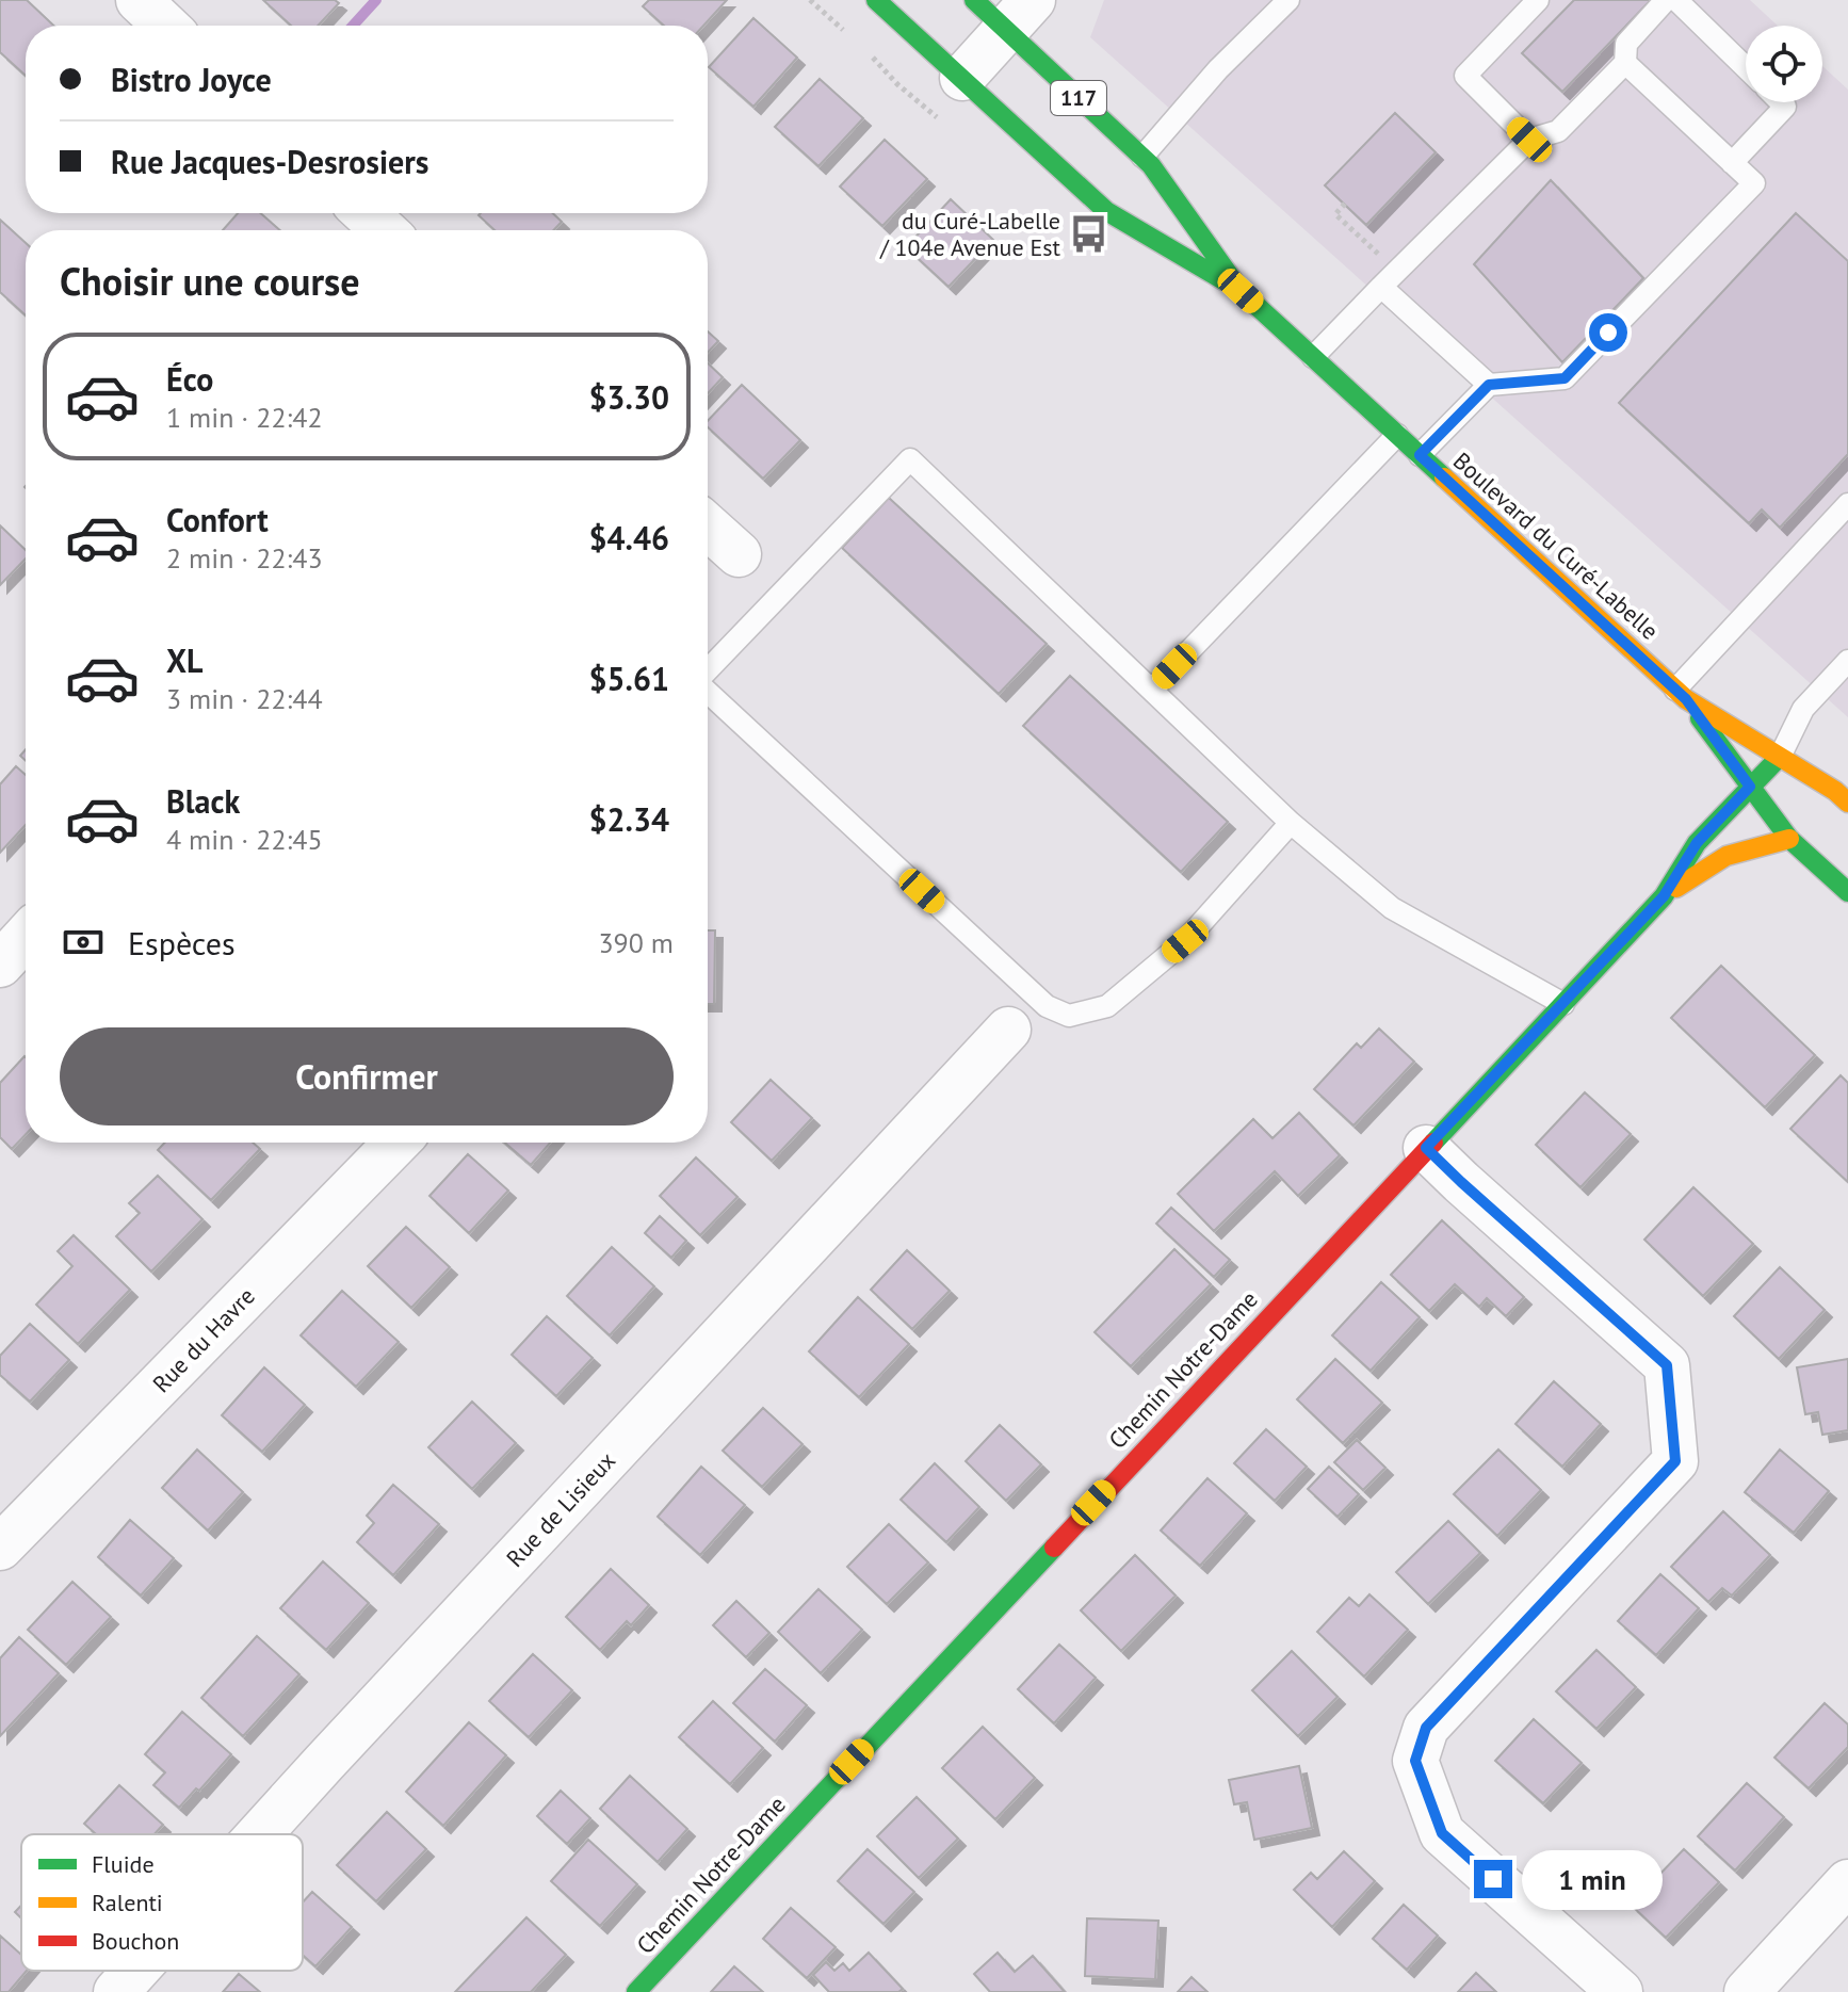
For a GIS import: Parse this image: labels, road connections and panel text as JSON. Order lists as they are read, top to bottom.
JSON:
{
  "streets": {
    "main road": ["117", "Boulevard du Curé-Labelle", "Chemin Notre-Dame"],
    "street": ["Rue du Havre", "Rue de Lisieux"]
  },
  "crossings": [
    ["Boulevard du Curé-Labelle", "Chemin Notre-Dame"]
  ],
  "places": {
    "bus stop": ["du Curé-Labelle / 104e Avenue Est"]
  },
  "legend": ["Fluide", "Ralenti", "Bouchon"],
  "page": {
    "banner": ["Bistro Joyce", "Rue Jacques-Desrosiers"],
    "heading": "Choisir une course",
    "list": [
      {
        "name": "Éco",
        "note": "1 min · 22:42",
        "value": "$3.30"
      },
      {
        "name": "Confort",
        "note": "2 min · 22:43",
        "value": "$4.46"
      },
      {
        "name": "XL",
        "note": "3 min · 22:44",
        "value": "$5.61"
      },
      {
        "name": "Black",
        "note": "4 min · 22:45",
        "value": "$2.34"
      }
    ],
    "pay": ["Espèces", "390 m"],
    "buttons": "Confirmer",
    "bubble": "1 min"
  }
}
